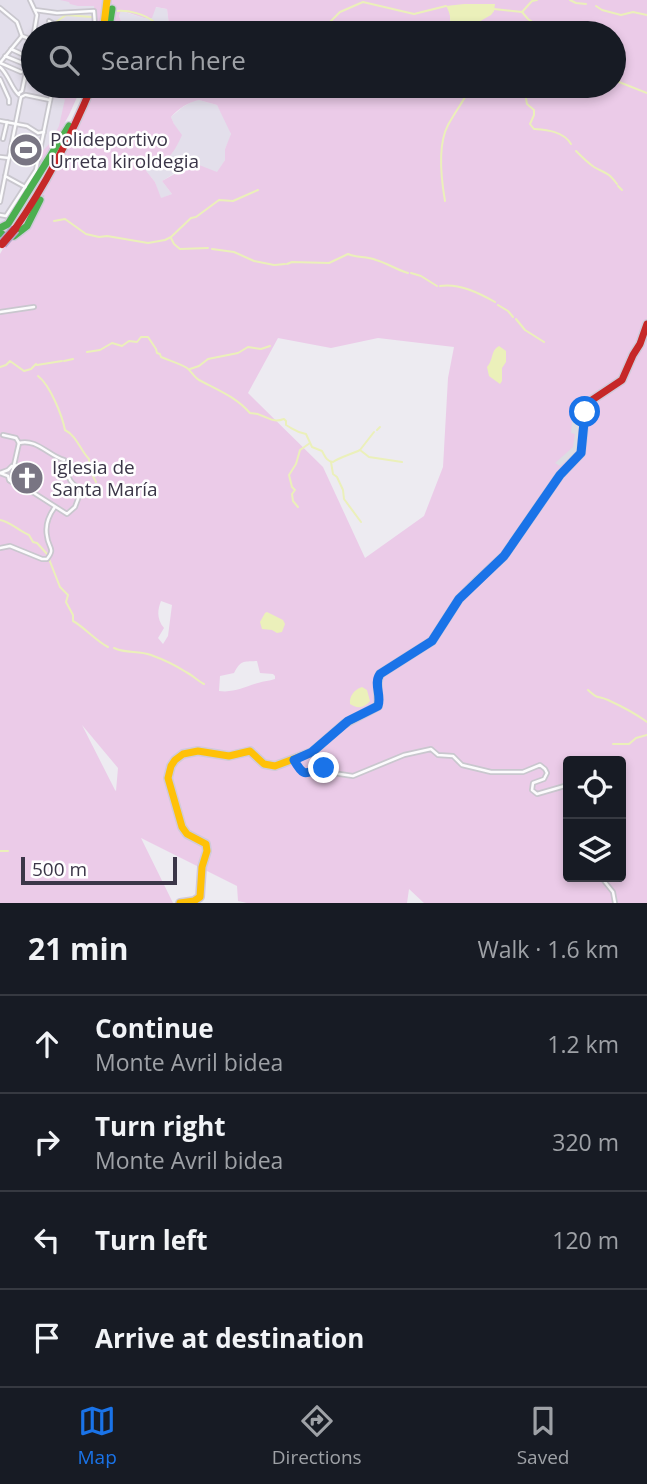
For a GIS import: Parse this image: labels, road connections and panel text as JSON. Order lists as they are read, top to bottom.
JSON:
{
  "places": {
    "sports": ["Polideportivo Urreta kiroldegia"],
    "church": ["Iglesia de Santa María"]
  },
  "scale_bar": "500 m",
  "page": {
    "search": "Search here",
    "scale": "500 m",
    "heading": ["21 min", "Walk · 1.6 km"],
    "list": [
      ["Continue", "Monte Avril bidea", "1.2 km"],
      ["Turn right", "Monte Avril bidea", "320 m"],
      ["Turn left", "120 m"],
      "Arrive at destination"
    ],
    "nav": ["Map", "Directions", "Saved"]
  }
}
